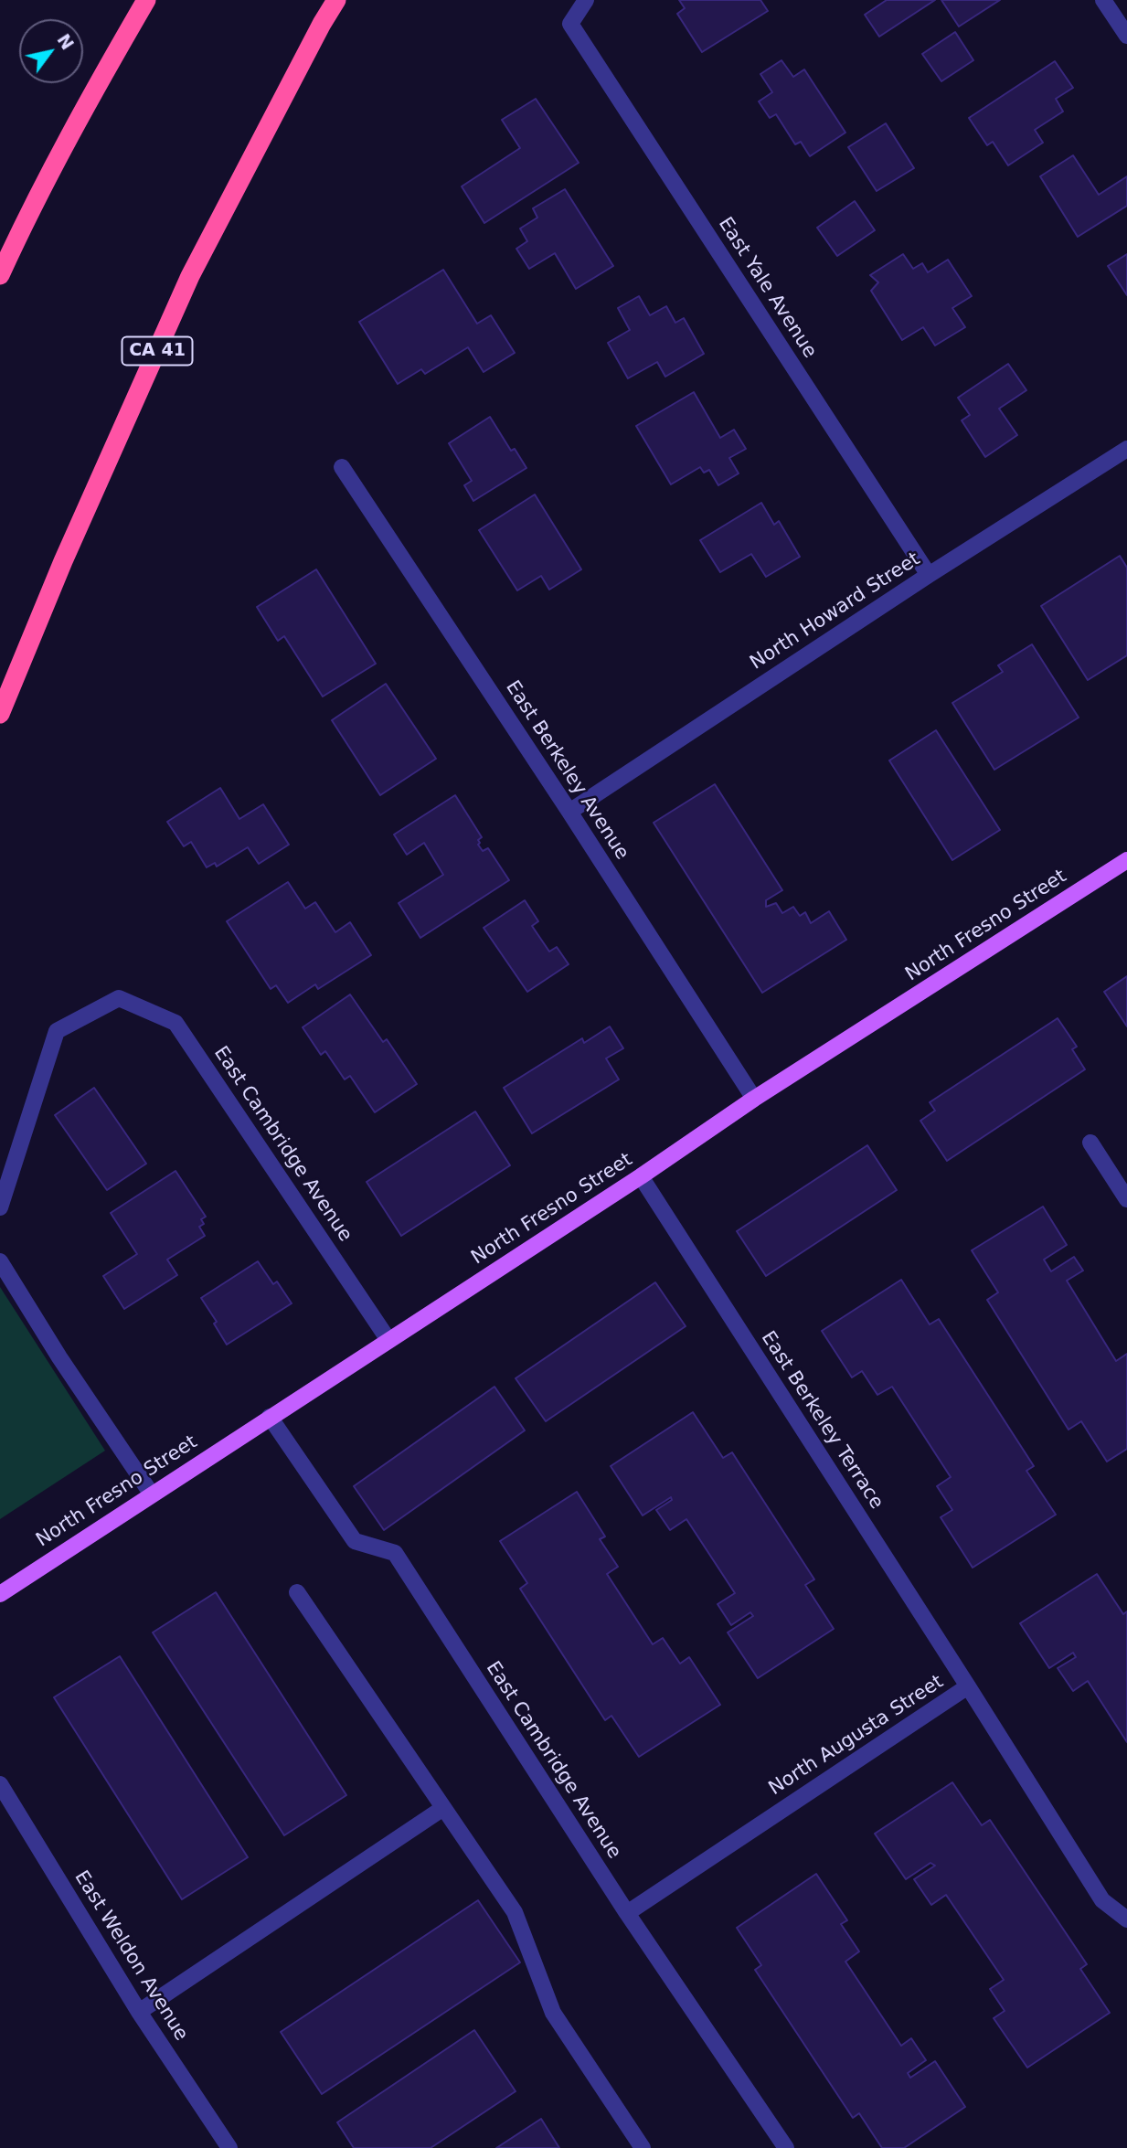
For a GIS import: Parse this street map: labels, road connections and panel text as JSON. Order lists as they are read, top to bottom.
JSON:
{
  "streets": {
    "highway": ["CA 41"],
    "main road": ["North Fresno Street"],
    "street": [
      "East Yale Avenue",
      "North Howard Street",
      "East Berkeley Avenue",
      "East Cambridge Avenue",
      "East Berkeley Terrace",
      "North Augusta Street",
      "East Weldon Avenue"
    ]
  },
  "crossings": [
    ["East Yale Avenue", "North Howard Street"],
    ["North Howard Street", "East Berkeley Avenue"],
    ["East Berkeley Avenue", "North Fresno Street"],
    ["North Fresno Street", "East Cambridge Avenue"],
    ["North Fresno Street", "East Berkeley Terrace"],
    ["East Cambridge Avenue", "North Augusta Street"],
    ["East Berkeley Terrace", "North Augusta Street"]
  ],
  "north": "top right"
}
